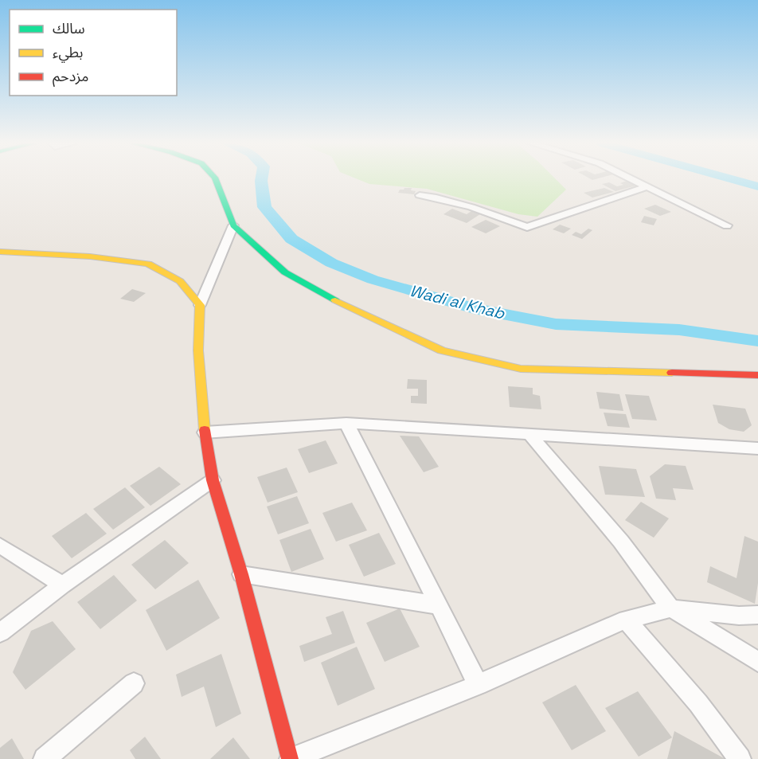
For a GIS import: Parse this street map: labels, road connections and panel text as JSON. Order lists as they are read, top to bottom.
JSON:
{
  "water": ["Wadi al Khab"],
  "legend": ["سالك", "بطيء", "مزدحم"]
}
